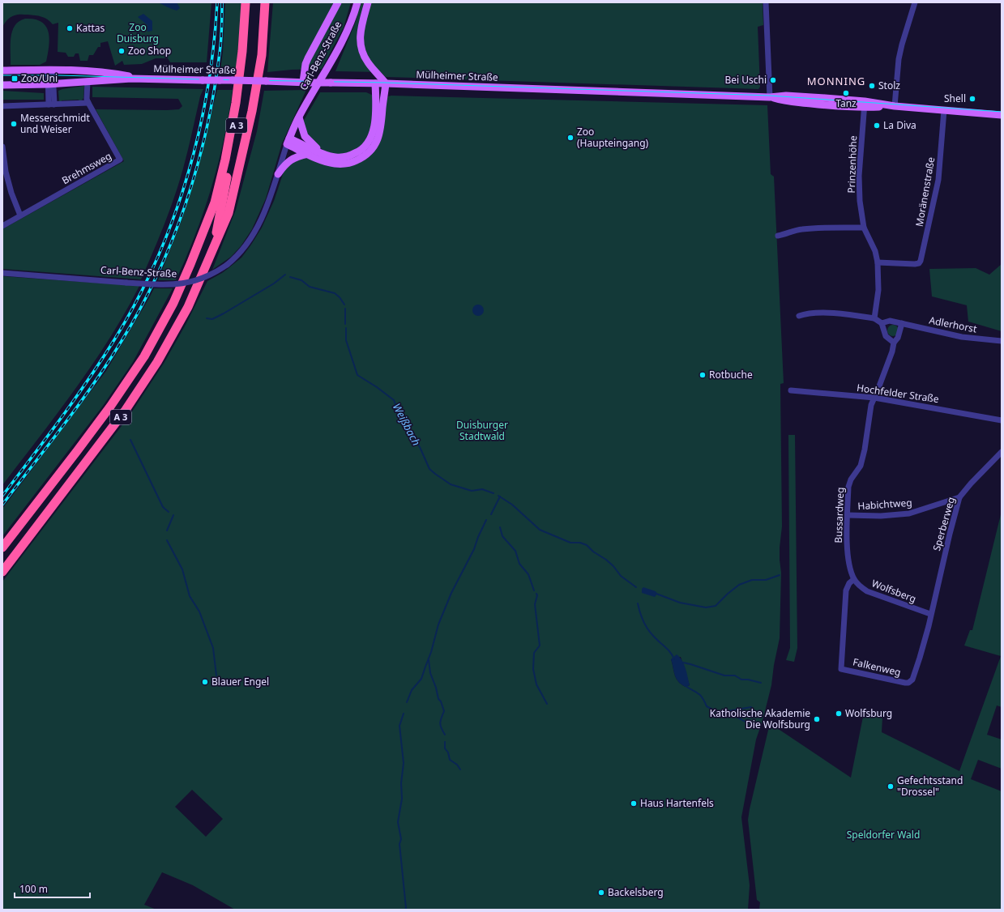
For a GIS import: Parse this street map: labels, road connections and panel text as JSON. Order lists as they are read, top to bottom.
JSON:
{
  "streets": {
    "highway": ["A 3"],
    "main road": ["Carl-Benz-Straße", "Mülheimer Straße"],
    "street": [
      "Prinzenhöhe",
      "Brehmsweg",
      "Moränenstraße",
      "Adlerhorst",
      "Hochfelder Straße",
      "Habichtweg",
      "Bussardweg",
      "Sperberweg",
      "Wolfsberg",
      "Falkenweg"
    ]
  },
  "crossings": [
    ["Mülheimer Straße", "Prinzenhöhe"],
    ["Mülheimer Straße", "Brehmsweg"],
    ["Mülheimer Straße", "Moränenstraße"],
    ["Prinzenhöhe", "Moränenstraße"],
    ["Hochfelder Straße", "Bussardweg"],
    ["Habichtweg", "Bussardweg"],
    ["Habichtweg", "Sperberweg"],
    ["Bussardweg", "Wolfsberg"],
    ["Bussardweg", "Falkenweg"],
    ["Sperberweg", "Wolfsberg"],
    ["Sperberweg", "Falkenweg"],
    ["Wolfsberg", "Falkenweg"]
  ],
  "districts": ["MONNING"],
  "water": ["Weißbach"],
  "parks": ["Zoo Duisburg", "Duisburger Stadtwald", "Speldorfer Wald"],
  "places": {
    "other": [
      "Kattas",
      "Zoo Shop",
      "Bei Uschi",
      "Stolz",
      "Tanz",
      "Shell",
      "Messerschmidt und Weiser",
      "La Diva",
      "Zoo (Haupteingang)",
      "Rotbuche",
      "Blauer Engel",
      "Wolfsburg",
      "Katholische Akademie Die Wolfsburg",
      "Gefechtsstand \"Drossel\"",
      "Haus Hartenfels",
      "Backelsberg"
    ],
    "transit": ["Zoo/Uni"]
  },
  "scale_bar": "100 m"
}
